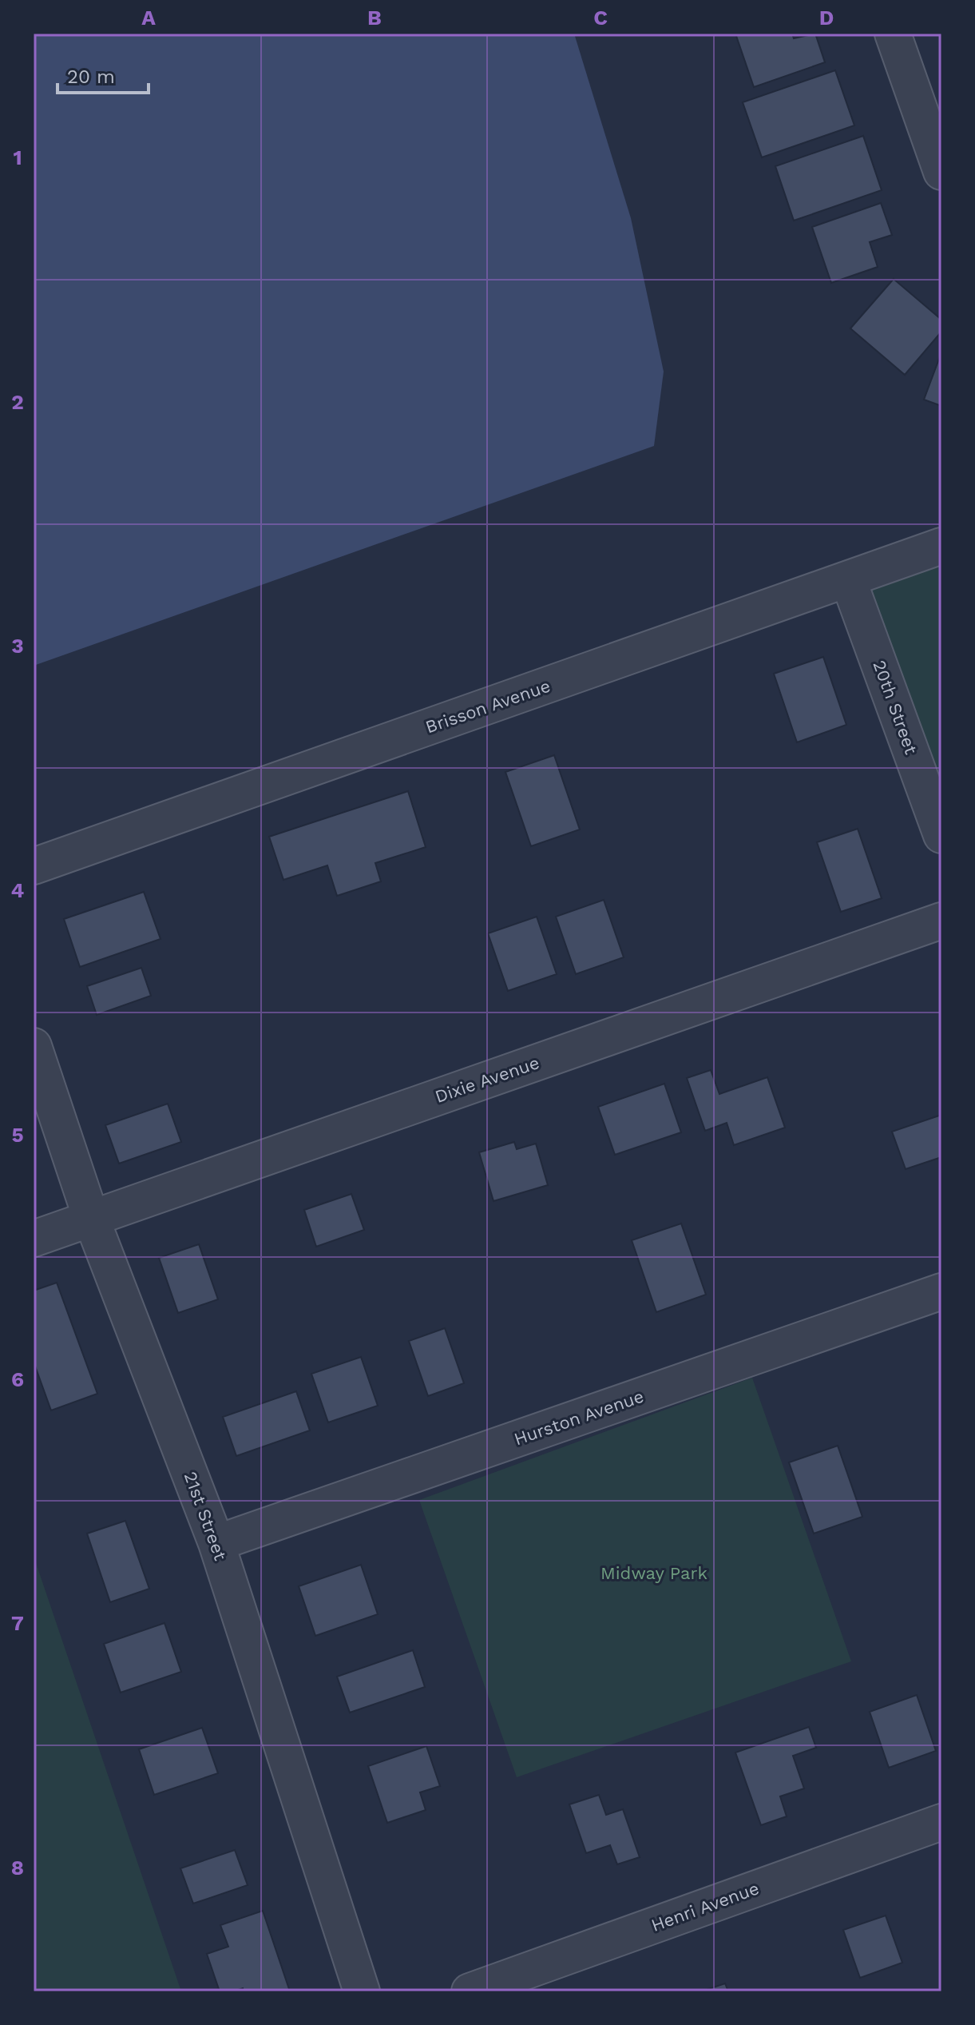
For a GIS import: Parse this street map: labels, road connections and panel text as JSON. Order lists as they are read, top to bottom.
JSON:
{
  "streets": {
    "street": [
      "Brisson Avenue",
      "20th Street",
      "Dixie Avenue",
      "Hurston Avenue",
      "21st Street",
      "Henri Avenue"
    ]
  },
  "crossings": [
    ["Brisson Avenue", "20th Street"],
    ["Dixie Avenue", "21st Street"],
    ["Hurston Avenue", "21st Street"]
  ],
  "parks": ["Midway Park"],
  "scale_bar": "20 m",
  "grid": {
    "columns": [
      "A",
      "B",
      "C",
      "D"
    ],
    "rows": [
      "1",
      "2",
      "3",
      "4",
      "5",
      "6",
      "7",
      "8"
    ]
  }
}
